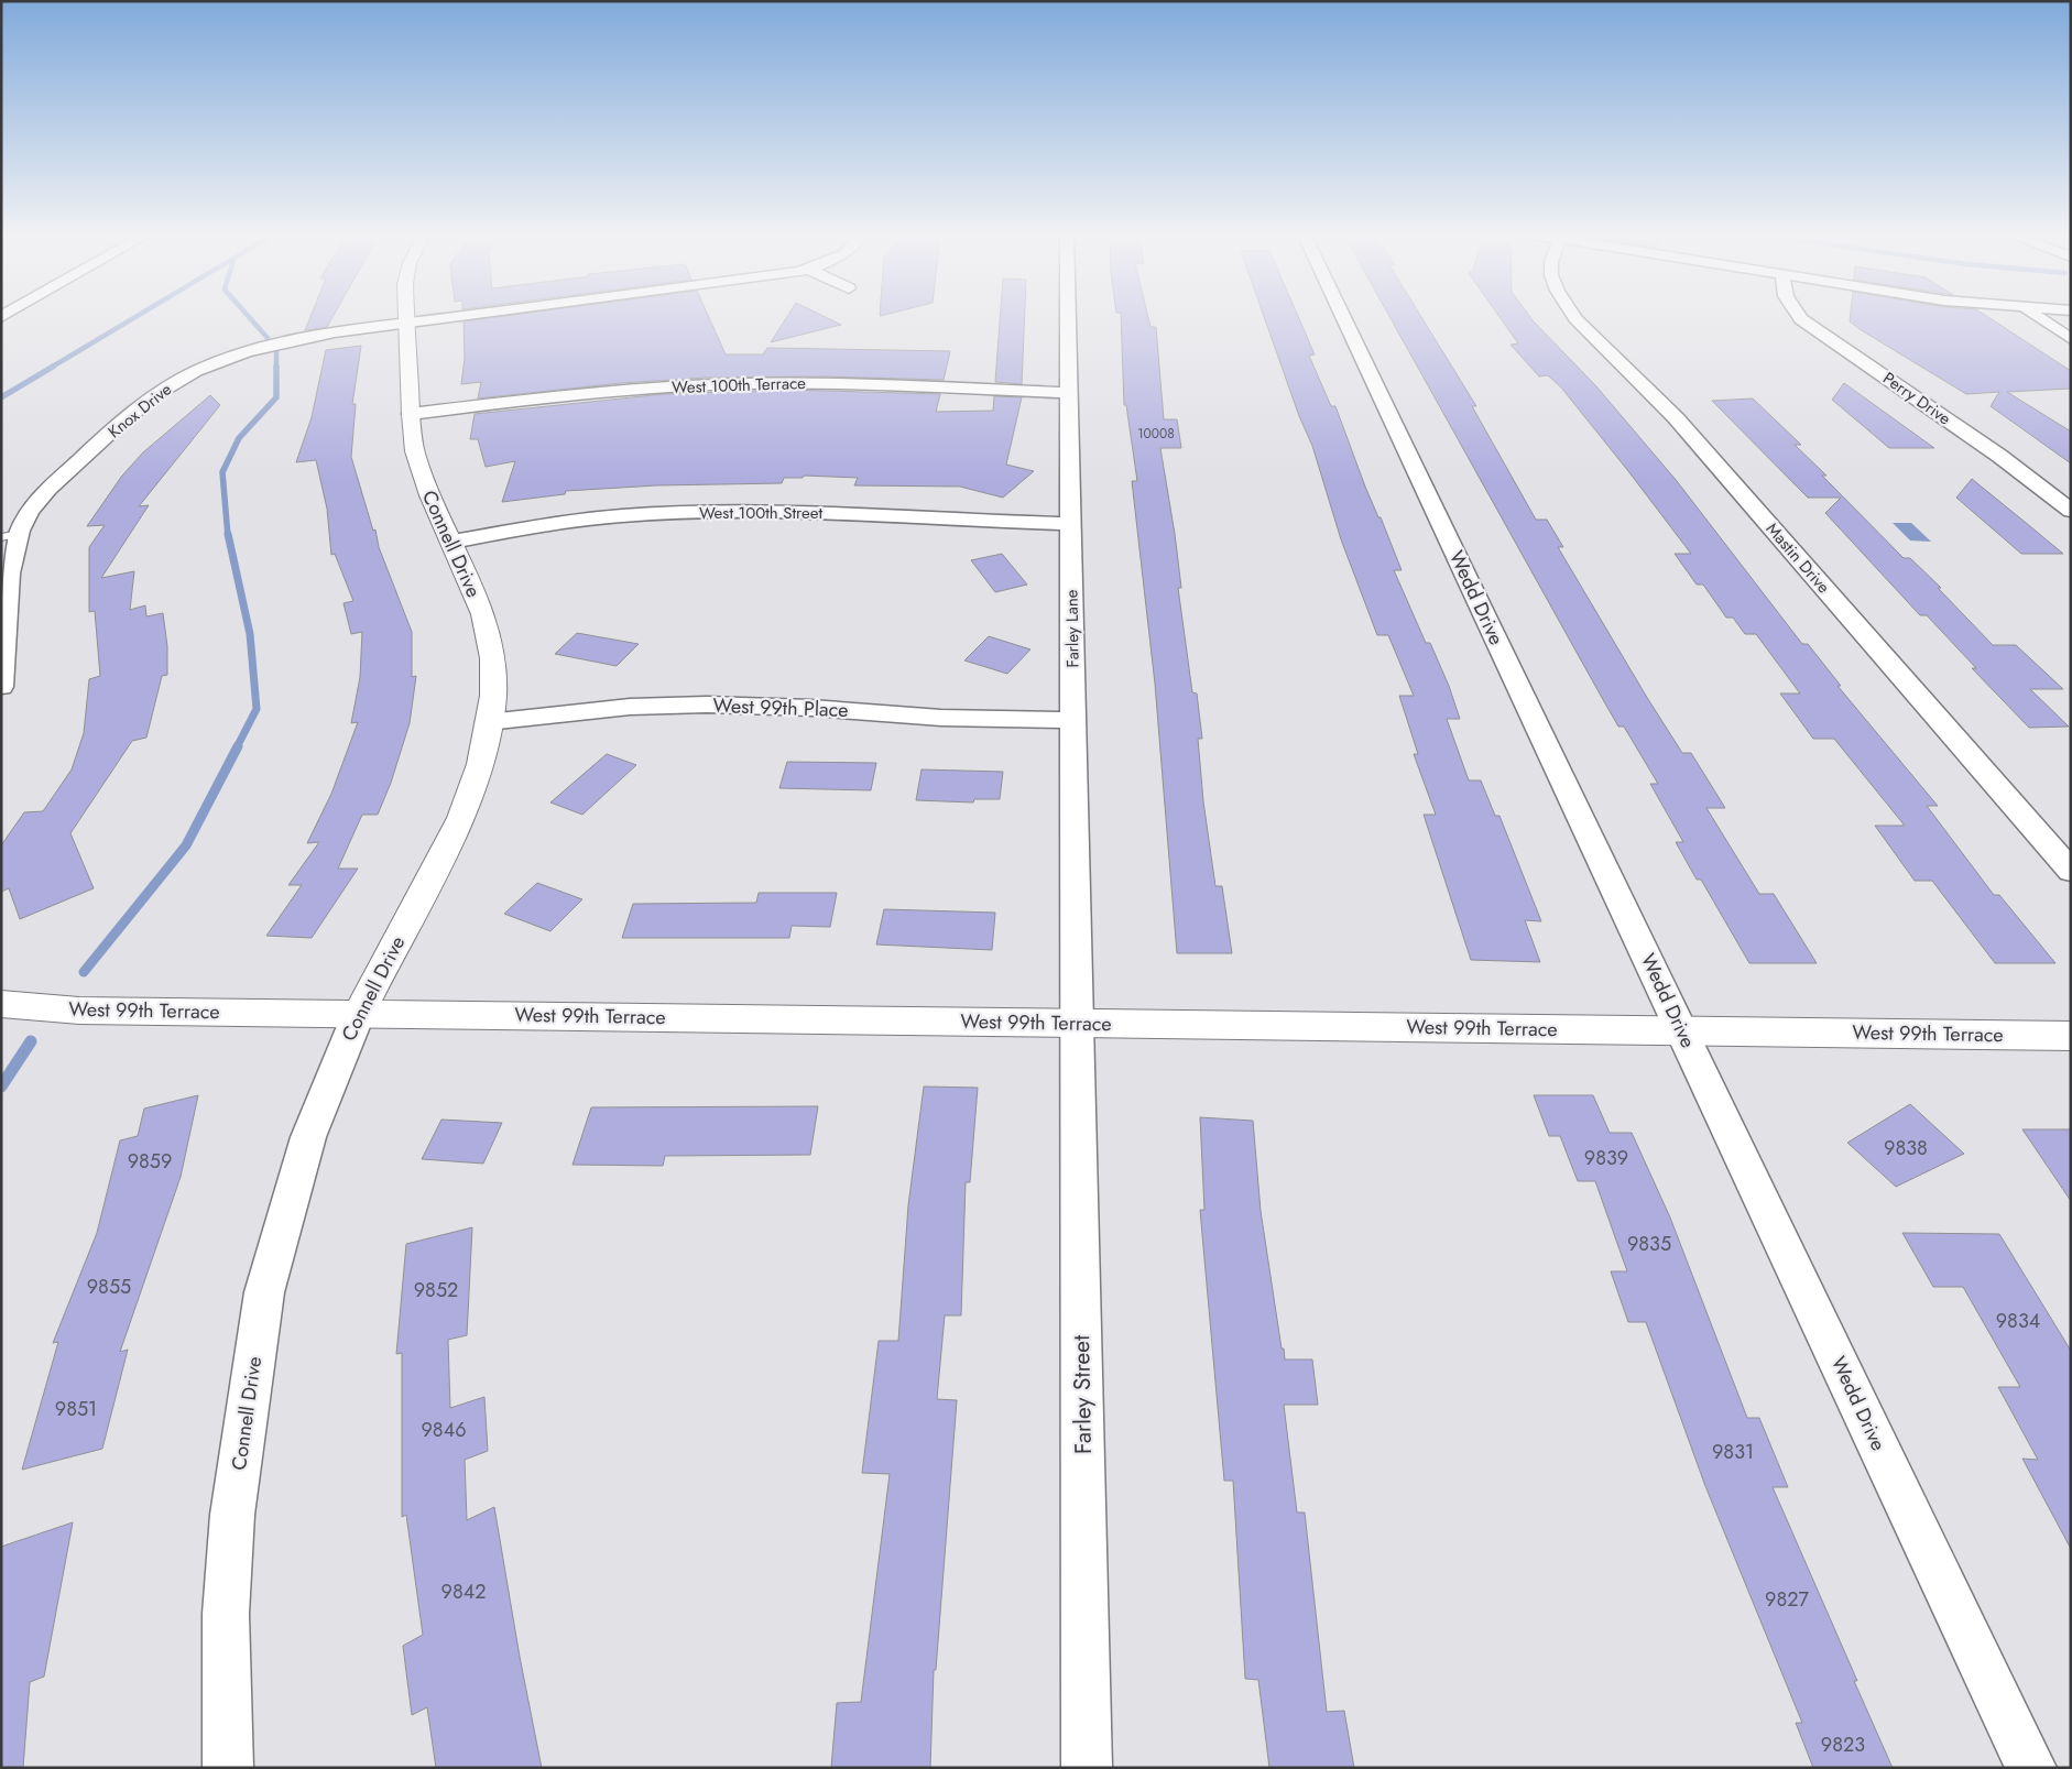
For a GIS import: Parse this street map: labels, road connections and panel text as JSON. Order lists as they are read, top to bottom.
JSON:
{
  "streets": {
    "main road": ["Connell Drive", "West 99th Terrace"],
    "street": [
      "West 100th Terrace",
      "Perry Drive",
      "Knox Drive",
      "West 100th Street",
      "Mastin Drive",
      "Wedd Drive",
      "Farley Lane",
      "West 99th Place",
      "Farley Street"
    ]
  },
  "crossings": [
    ["West 100th Terrace", "Connell Drive"],
    ["West 100th Terrace", "Farley Lane"],
    ["Knox Drive", "Connell Drive"],
    ["West 100th Street", "Connell Drive"],
    ["West 100th Street", "Farley Lane"],
    ["Connell Drive", "West 99th Place"],
    ["Connell Drive", "West 99th Terrace"],
    ["Wedd Drive", "West 99th Terrace"],
    ["Farley Lane", "West 99th Place"],
    ["Farley Lane", "West 99th Terrace"],
    ["Farley Lane", "Farley Street"],
    ["West 99th Terrace", "Farley Street"]
  ],
  "house_numbers": [
    "10008",
    "9838",
    "9839",
    "9859",
    "9835",
    "9855",
    "9852",
    "9834",
    "9851",
    "9846",
    "9831",
    "9842",
    "9827",
    "9823"
  ]
}
